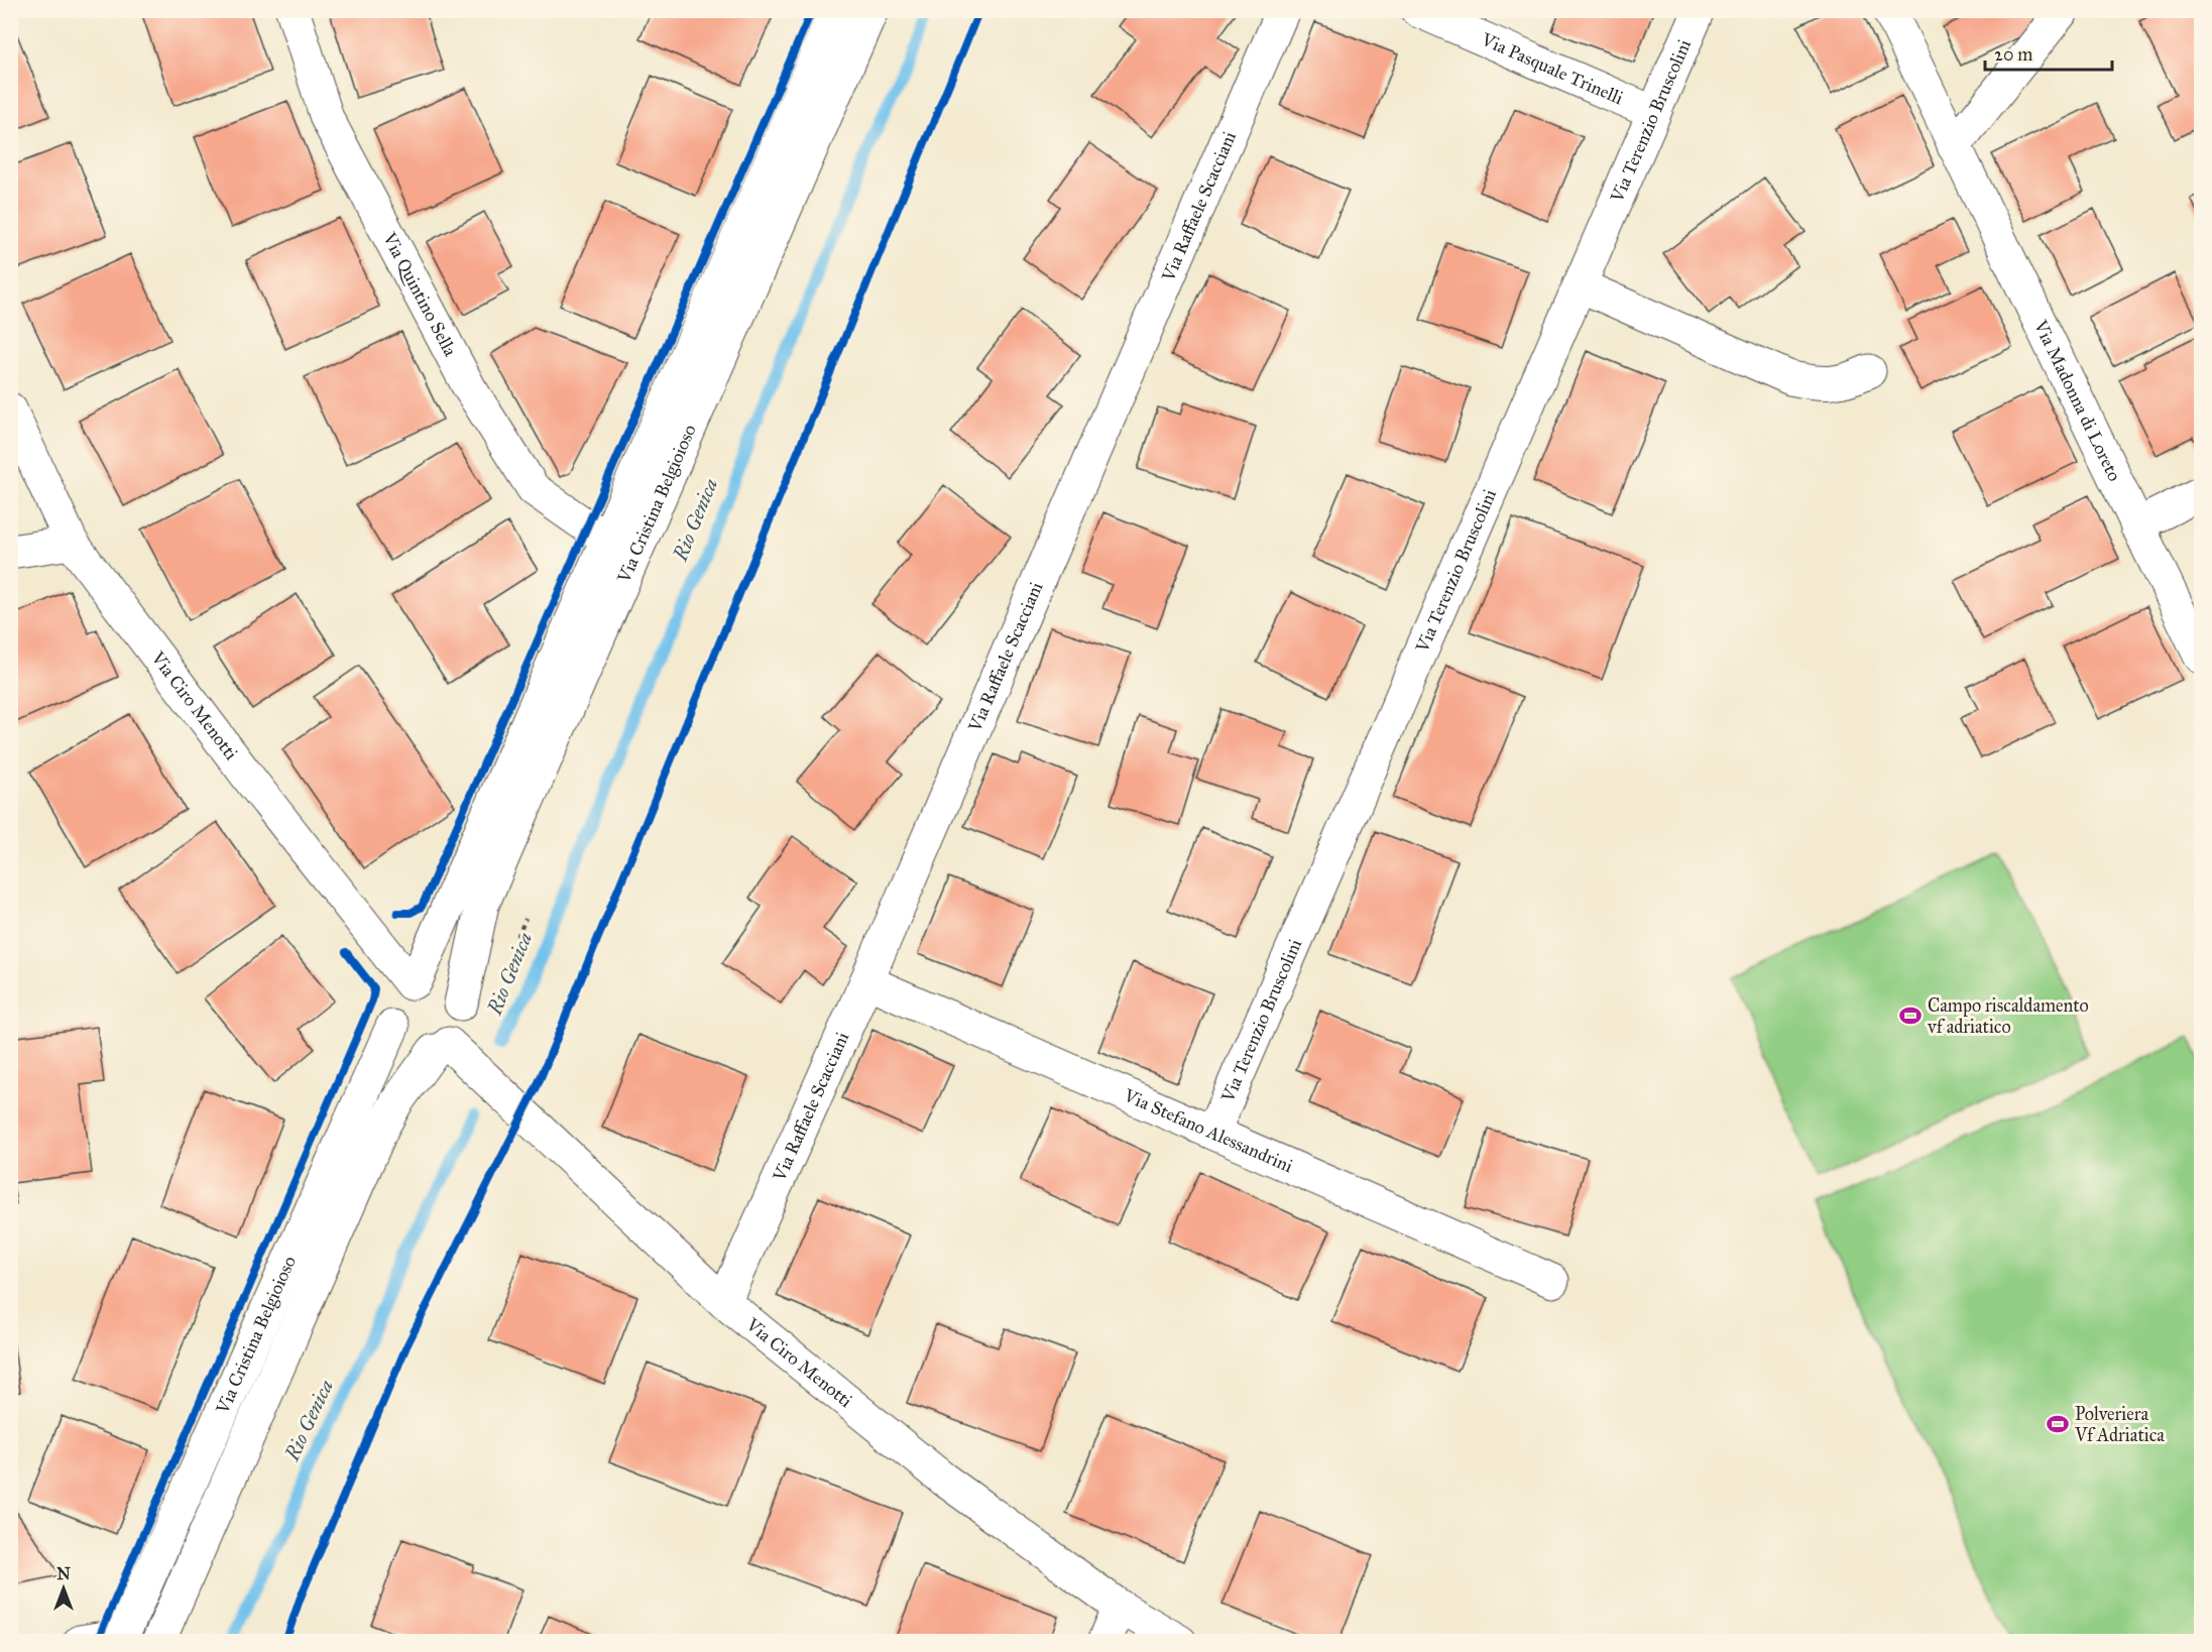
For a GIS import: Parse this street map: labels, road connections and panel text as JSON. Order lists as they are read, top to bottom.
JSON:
{
  "streets": {
    "street": [
      "Via Pasquale Trinelli",
      "Via Terenzio Bruscolini",
      "Via Raffaele Scacciani",
      "Via Quintino Sella",
      "Via Madonna di Loreto",
      "Via Cristina Belgioioso",
      "Via Ciro Menotti",
      "Via Stefano Alessandrini"
    ]
  },
  "crossings": [
    ["Via Pasquale Trinelli", "Via Terenzio Bruscolini"],
    ["Via Terenzio Bruscolini", "Via Stefano Alessandrini"],
    ["Via Raffaele Scacciani", "Via Ciro Menotti"],
    ["Via Raffaele Scacciani", "Via Stefano Alessandrini"],
    ["Via Quintino Sella", "Via Cristina Belgioioso"],
    ["Via Cristina Belgioioso", "Via Ciro Menotti"]
  ],
  "water": ["Rio Genica"],
  "places": {
    "sports": ["Campo riscaldamento vf adriatico", "Polveriera Vf Adriatica"]
  },
  "scale_bar": "20 m",
  "north": "top"
}
